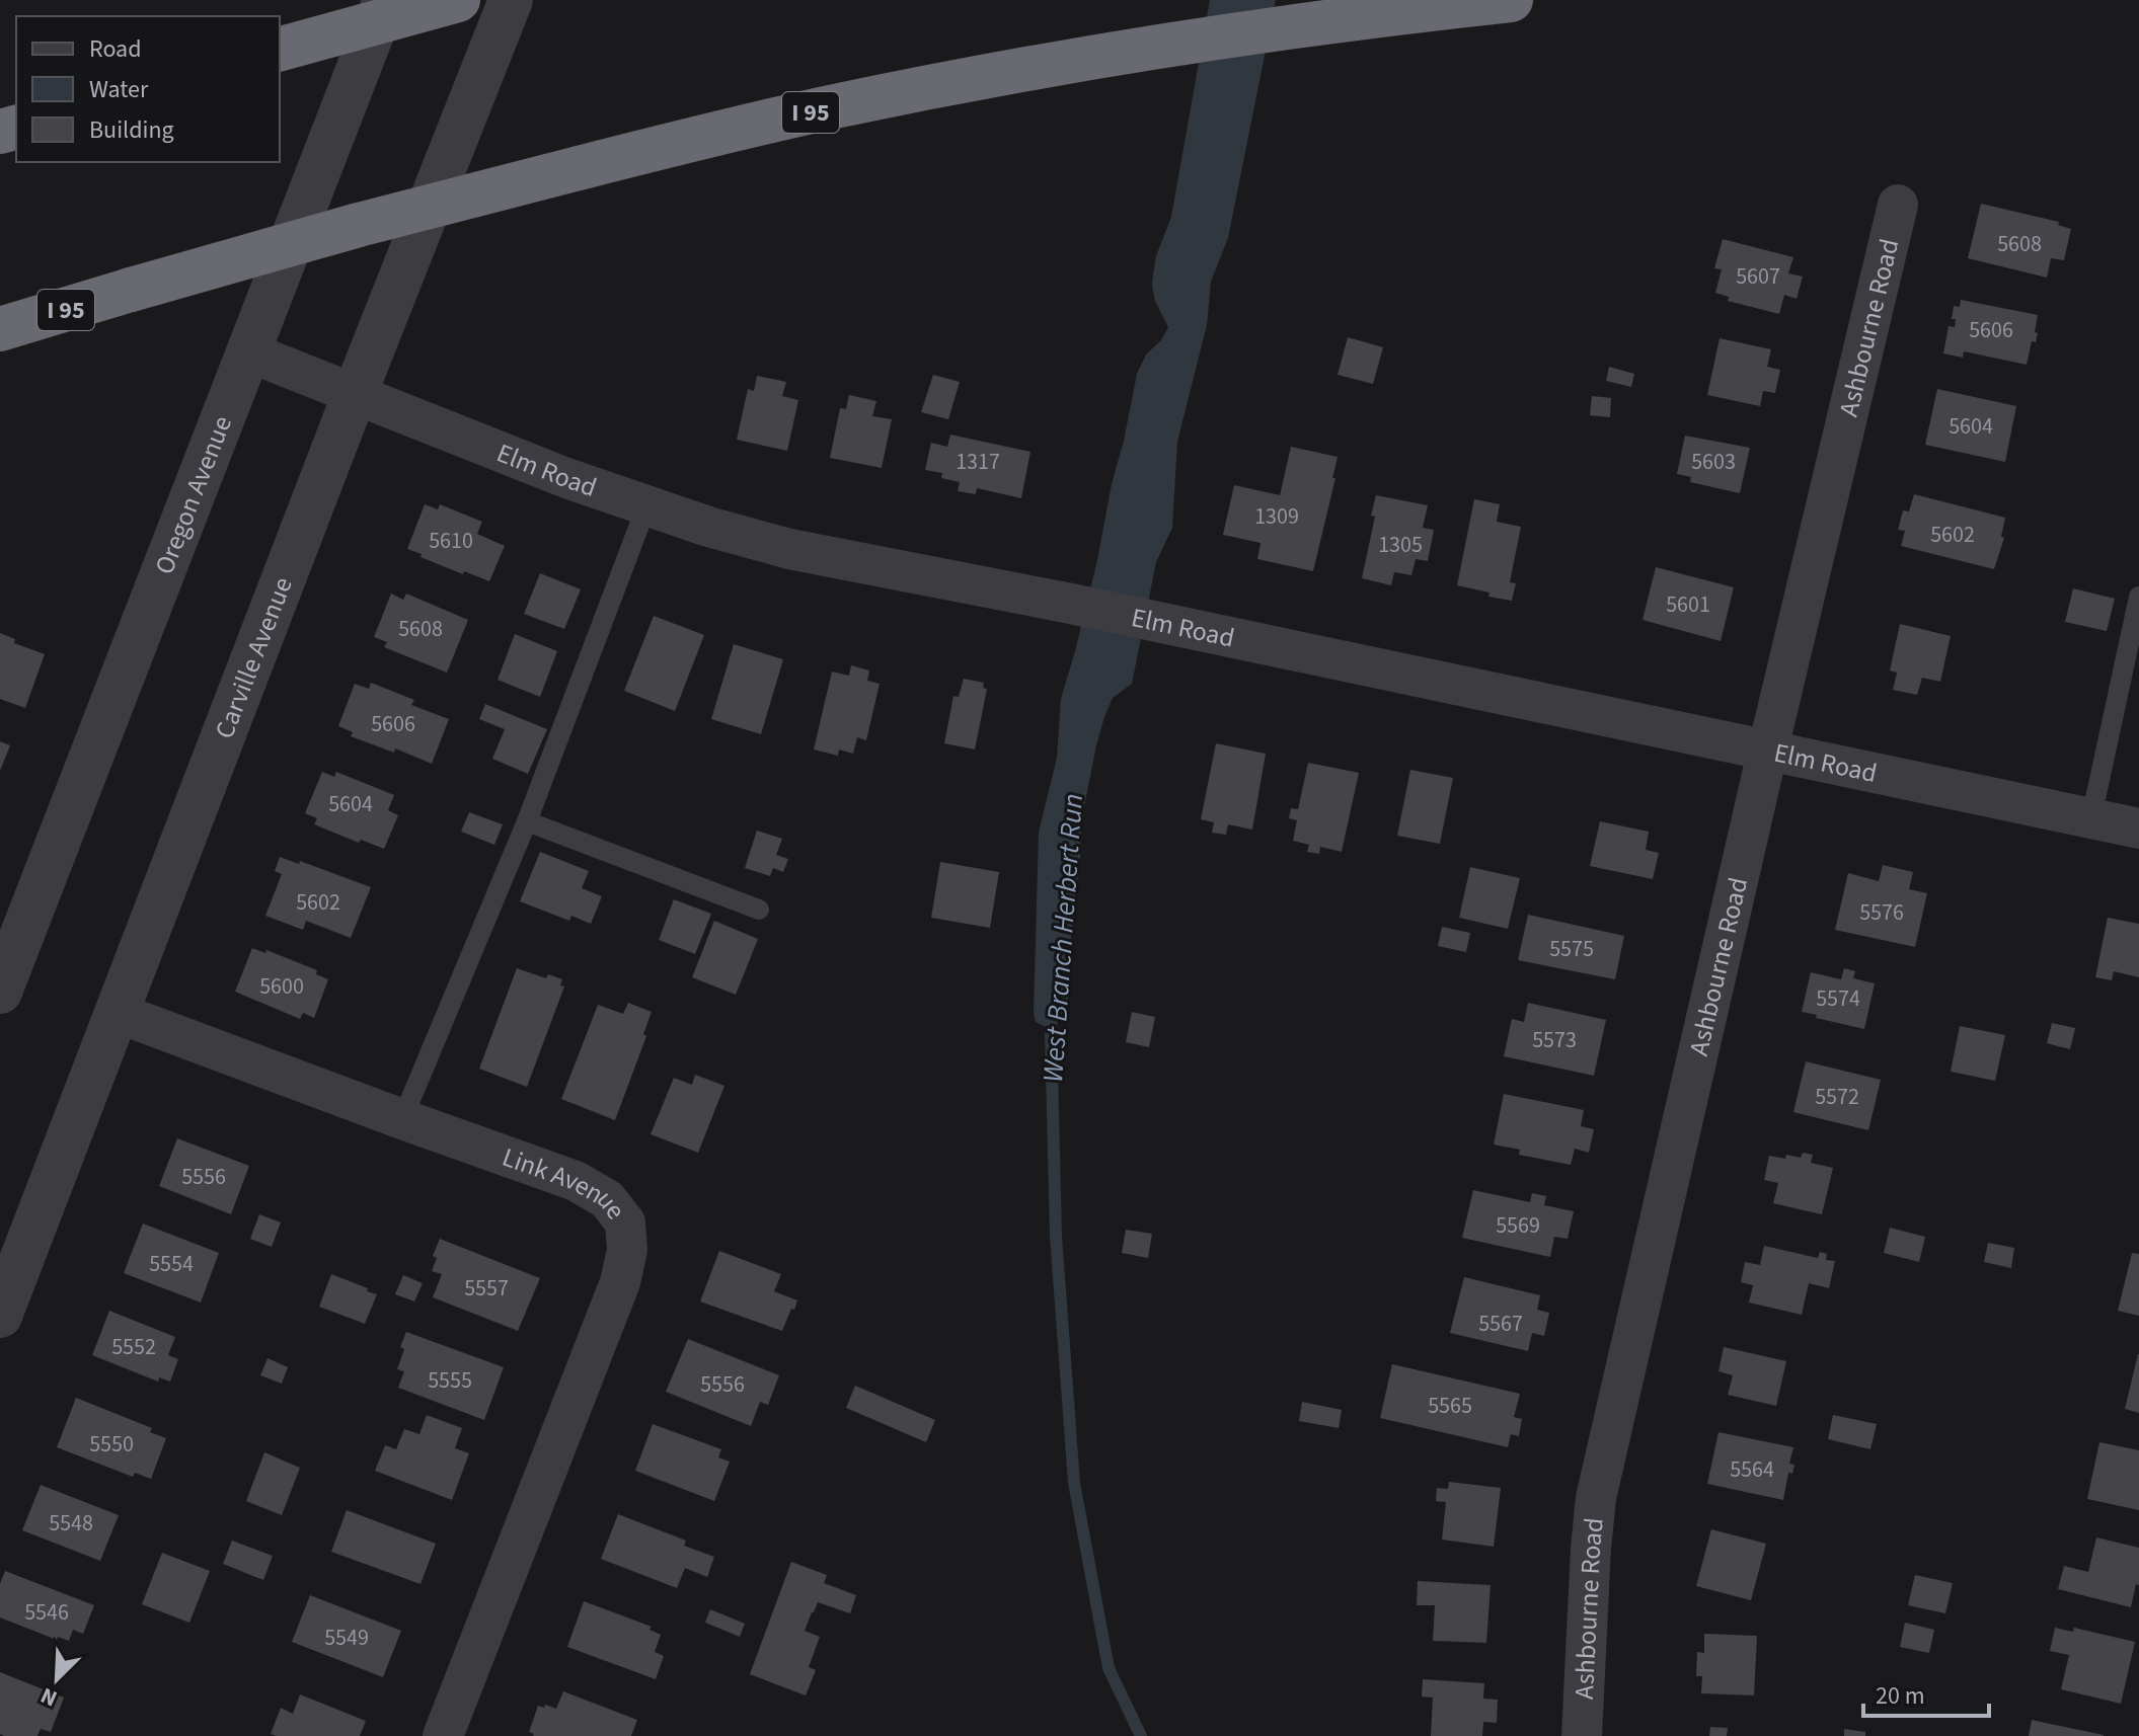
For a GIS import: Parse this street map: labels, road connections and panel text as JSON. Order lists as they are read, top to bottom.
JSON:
{
  "streets": {
    "highway": ["I 95"],
    "street": [
      "Ashbourne Road",
      "Elm Road",
      "Oregon Avenue",
      "Carville Avenue",
      "Link Avenue"
    ]
  },
  "crossings": [
    ["Ashbourne Road", "Elm Road"],
    ["Elm Road", "Oregon Avenue"],
    ["Elm Road", "Carville Avenue"],
    ["Carville Avenue", "Link Avenue"]
  ],
  "water": ["West Branch Herbert Run"],
  "house_numbers": [
    "5608",
    "5607",
    "5606",
    "5604",
    "1317",
    "5603",
    "1309",
    "5602",
    "5610",
    "1305",
    "5601",
    "5608",
    "5606",
    "5604",
    "5602",
    "5576",
    "5575",
    "5600",
    "5574",
    "5573",
    "5572",
    "5556",
    "5569",
    "5554",
    "5557",
    "5567",
    "5552",
    "5555",
    "5556",
    "5565",
    "5550",
    "5564",
    "5548",
    "5546",
    "5549"
  ],
  "legend": ["Road", "Water", "Building"],
  "scale_bar": "20 m",
  "north": "bottom left"
}
